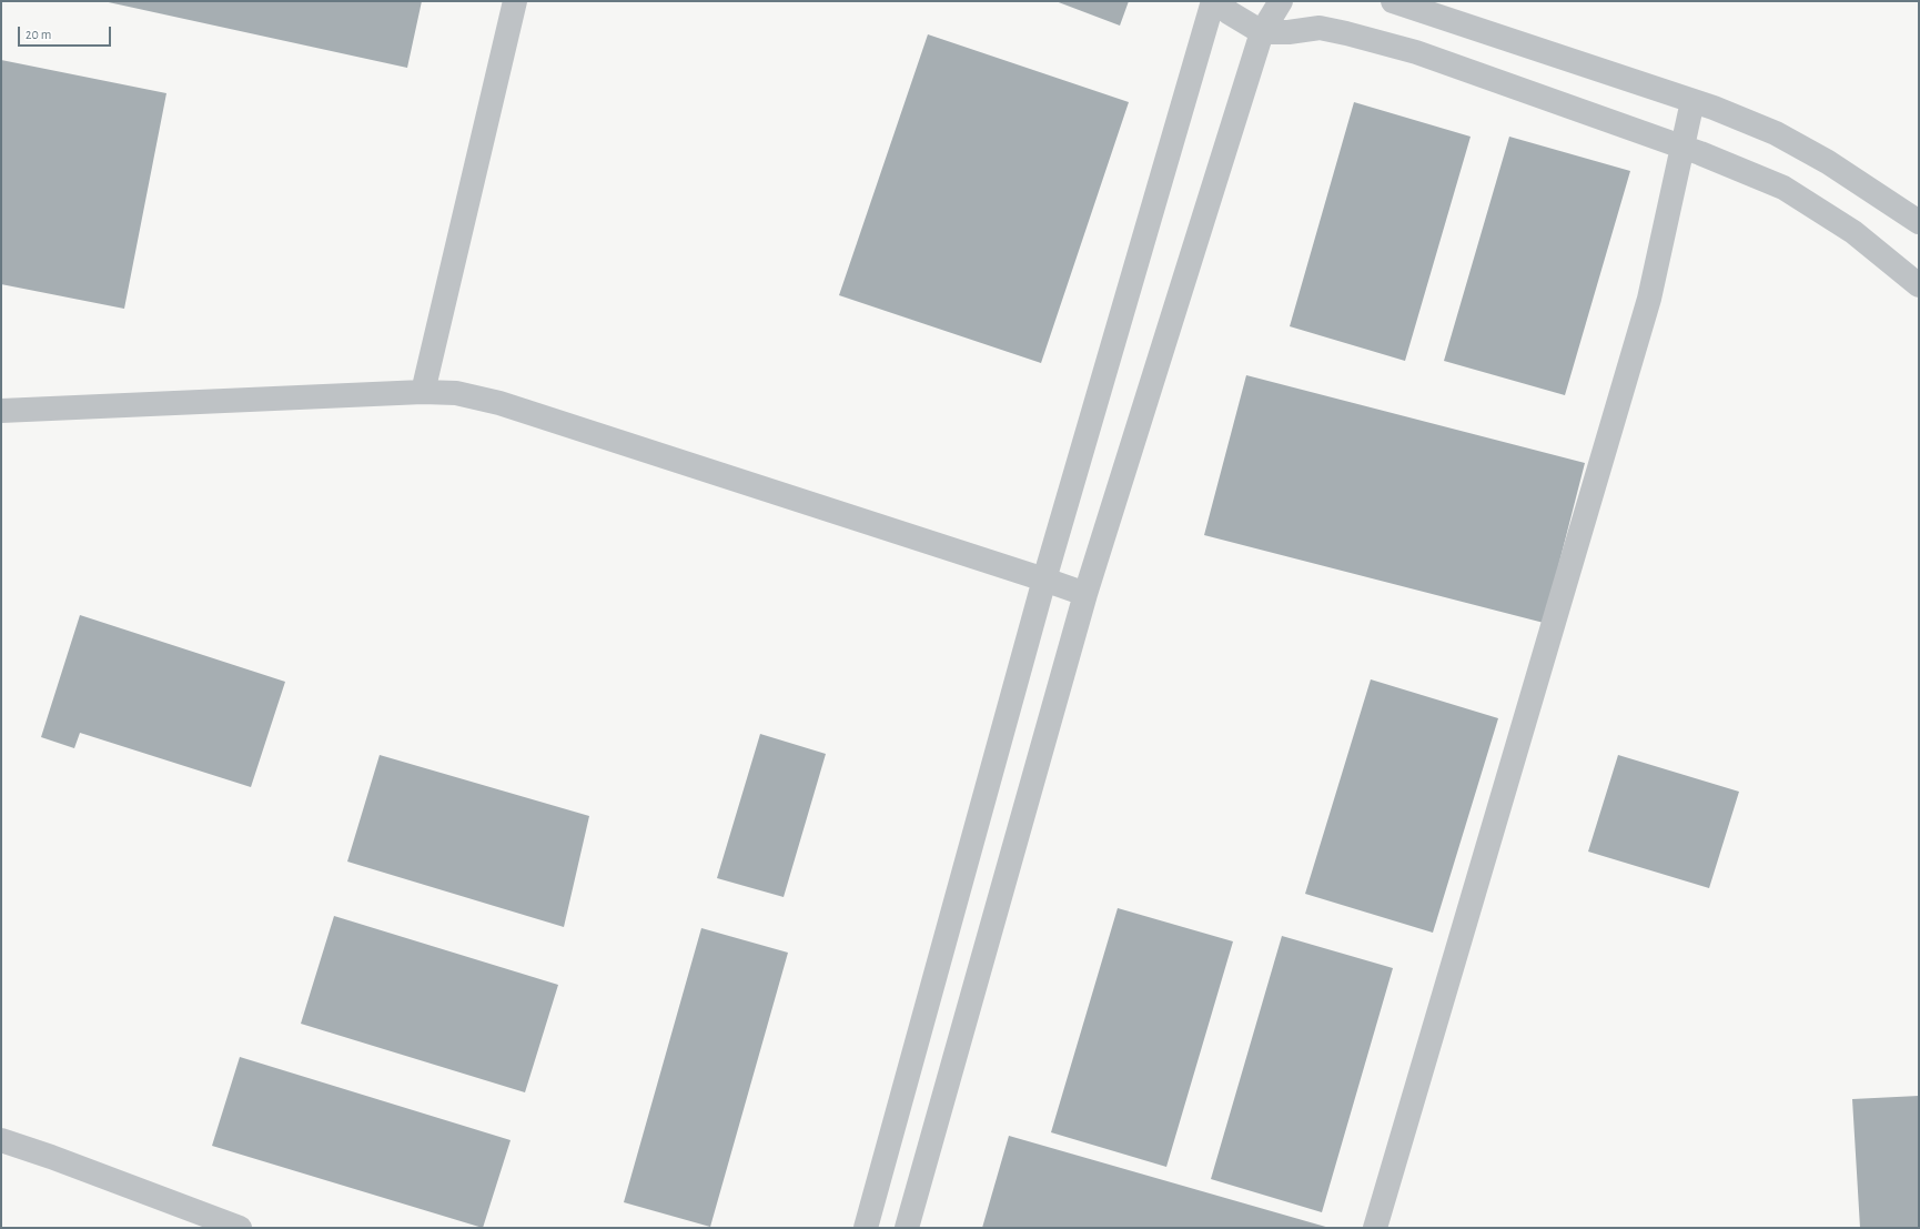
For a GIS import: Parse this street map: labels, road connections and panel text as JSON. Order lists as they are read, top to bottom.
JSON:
{
  "scale_bar": "20 m"
}
